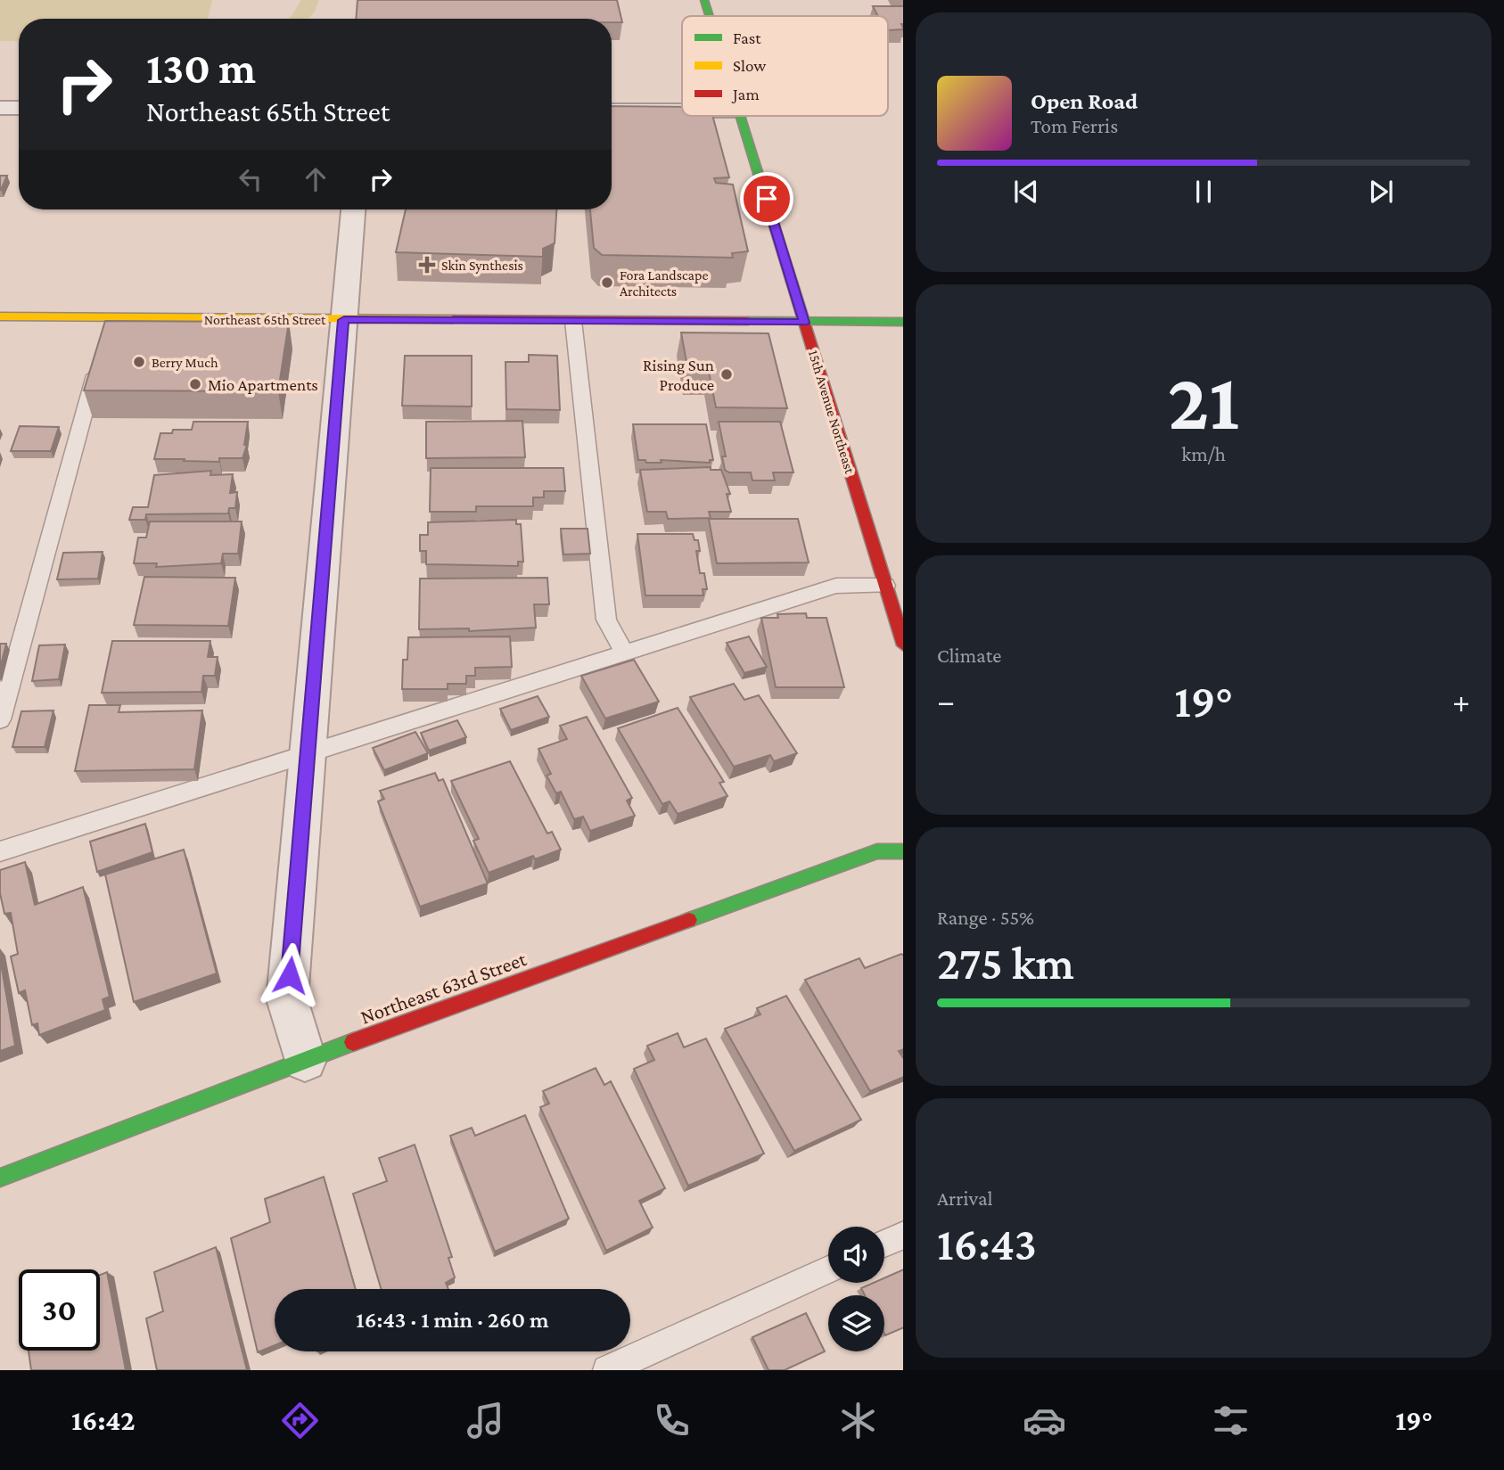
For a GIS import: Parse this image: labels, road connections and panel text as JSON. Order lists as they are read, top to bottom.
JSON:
{
  "streets": {
    "main road": ["Northeast 65th Street", "15th Avenue Northeast", "Northeast 63rd Street"]
  },
  "crossings": [
    ["Northeast 65th Street", "15th Avenue Northeast"]
  ],
  "places": {
    "health": ["Skin Synthesis"],
    "other": [
      "Fora Landscape Architects",
      "Berry Much",
      "Rising Sun Produce",
      "Mio Apartments"
    ]
  },
  "legend": ["Fast", "Slow", "Jam"],
  "page": {
    "turn": ["130 m", "Northeast 65th Street"],
    "song": ["Open Road", "Tom Ferris"],
    "tile": [
      ["21", "km/h"],
      "Climate",
      ["Range · 55%", "275 km"],
      ["Arrival", "16:43"]
    ],
    "heat": ["−", "19°", "+"],
    "limit": "30",
    "trip": "16:43 · 1 min · 260 m",
    "tabs": ["16:42", "19°"]
  }
}
